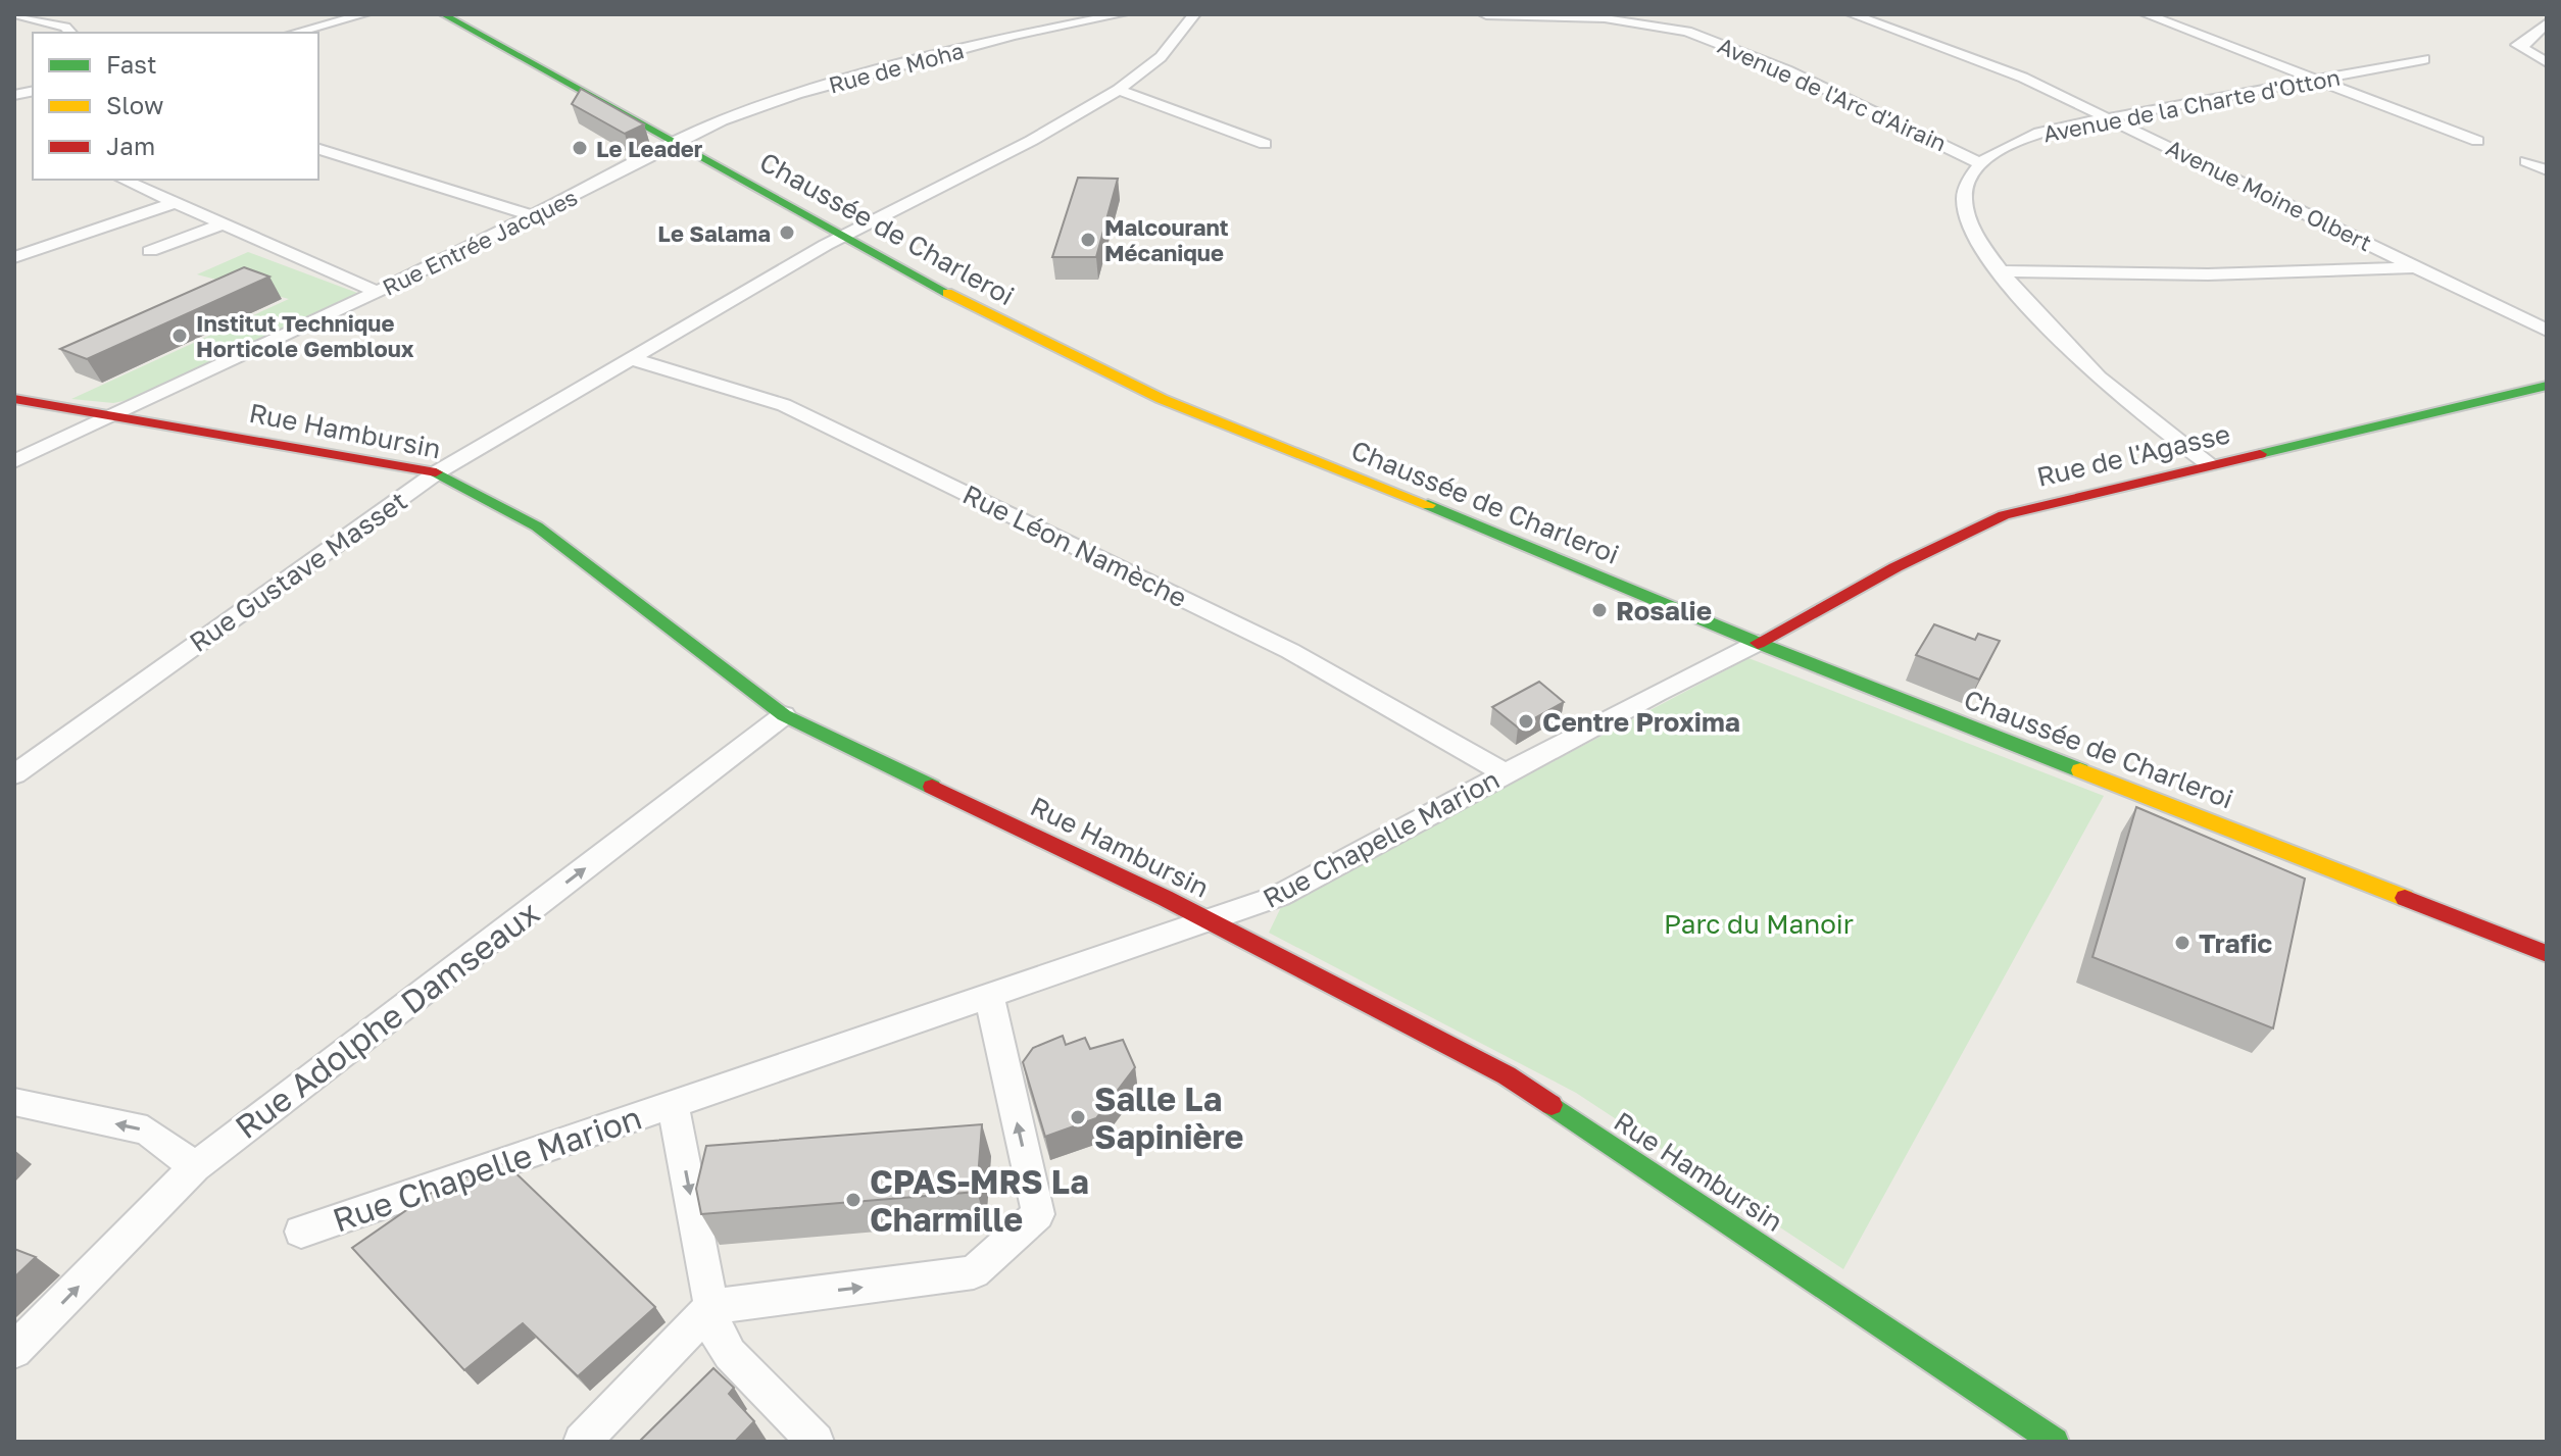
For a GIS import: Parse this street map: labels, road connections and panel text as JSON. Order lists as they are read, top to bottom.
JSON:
{
  "streets": {
    "street": [
      "Rue de Moha",
      "Avenue de l'Arc d'Airain",
      "Avenue de la Charte d'Otton",
      "Avenue Moine Olbert",
      "Chaussée de Charleroi",
      "Rue Entrée Jacques",
      "Rue Hambursin",
      "Rue de l'Agasse",
      "Rue Léon Namèche",
      "Rue Gustave Masset",
      "Rue Chapelle Marion",
      "Rue Adolphe Damseaux"
    ]
  },
  "crossings": [
    ["Rue de Moha", "Chaussée de Charleroi"],
    ["Rue de Moha", "Rue Entrée Jacques"],
    ["Avenue de l'Arc d'Airain", "Avenue de la Charte d'Otton"],
    ["Avenue de la Charte d'Otton", "Avenue Moine Olbert"],
    ["Chaussée de Charleroi", "Rue Entrée Jacques"],
    ["Chaussée de Charleroi", "Rue de l'Agasse"],
    ["Chaussée de Charleroi", "Rue Gustave Masset"],
    ["Chaussée de Charleroi", "Rue Chapelle Marion"],
    ["Rue Entrée Jacques", "Rue Hambursin"],
    ["Rue Hambursin", "Rue Gustave Masset"],
    ["Rue Hambursin", "Rue Chapelle Marion"],
    ["Rue Hambursin", "Rue Adolphe Damseaux"],
    ["Rue de l'Agasse", "Rue Chapelle Marion"],
    ["Rue Léon Namèche", "Rue Gustave Masset"],
    ["Rue Léon Namèche", "Rue Chapelle Marion"]
  ],
  "one_way": ["Rue Adolphe Damseaux"],
  "parks": ["Parc du Manoir"],
  "places": [
    "Le Leader",
    "Le Salama",
    "Malcourant Mécanique",
    "Institut Technique Horticole Gembloux",
    "Rosalie",
    "Centre Proxima",
    "Trafic",
    "Salle La Sapinière",
    "CPAS-MRS La Charmille"
  ],
  "legend": ["Fast", "Slow", "Jam"]
}
